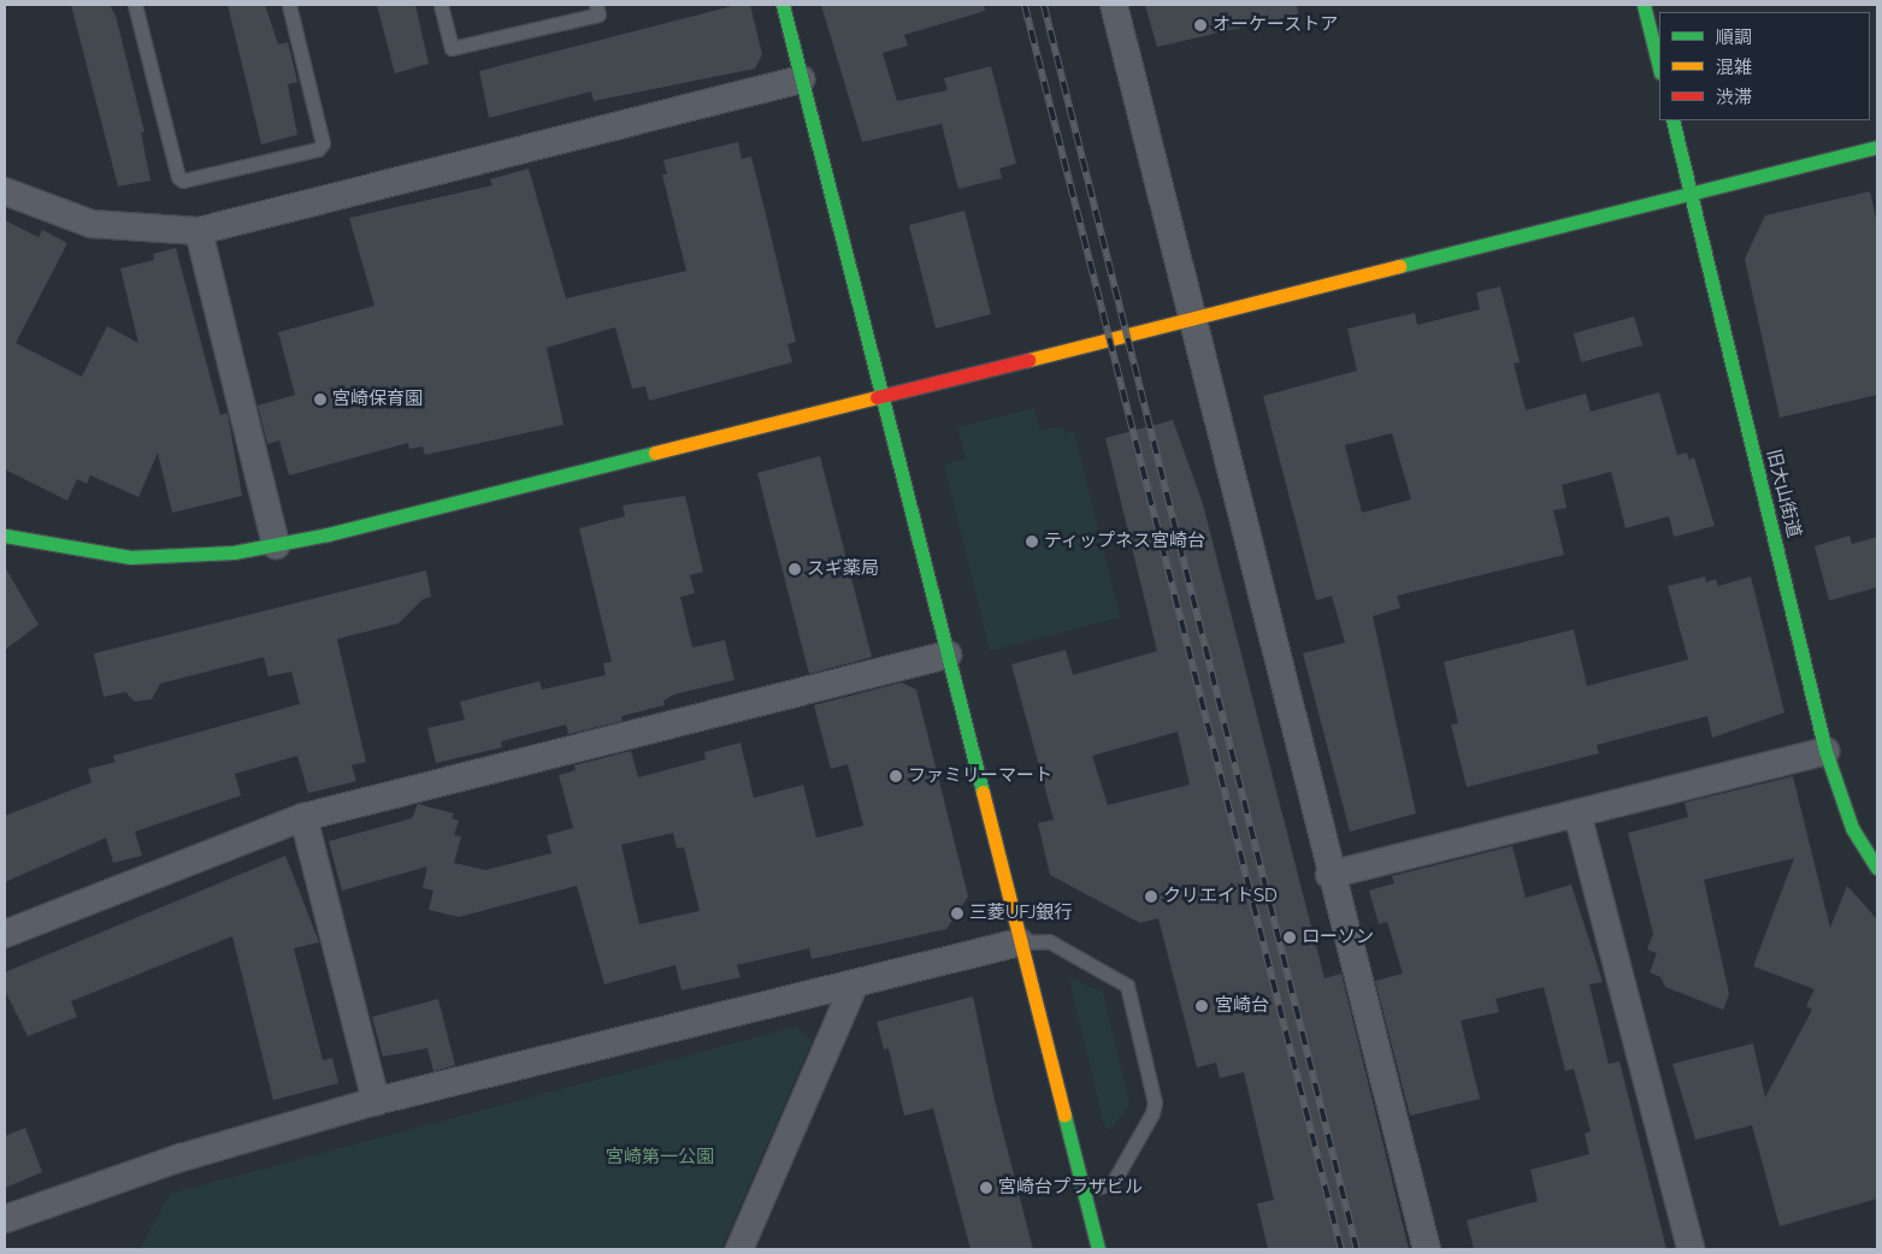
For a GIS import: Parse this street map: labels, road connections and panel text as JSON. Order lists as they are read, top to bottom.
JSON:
{
  "streets": {
    "street": ["旧大山街道"]
  },
  "parks": ["宮崎第一公園"],
  "places": [
    "オーケーストア",
    "宮崎保育園",
    "ティップネス宮崎台",
    "スギ薬局",
    "ファミリーマート",
    "クリエイトSD",
    "三菱UFJ銀行",
    "ローソン",
    "宮崎台",
    "宮崎台プラザビル"
  ],
  "legend": ["順調", "混雑", "渋滞"]
}
